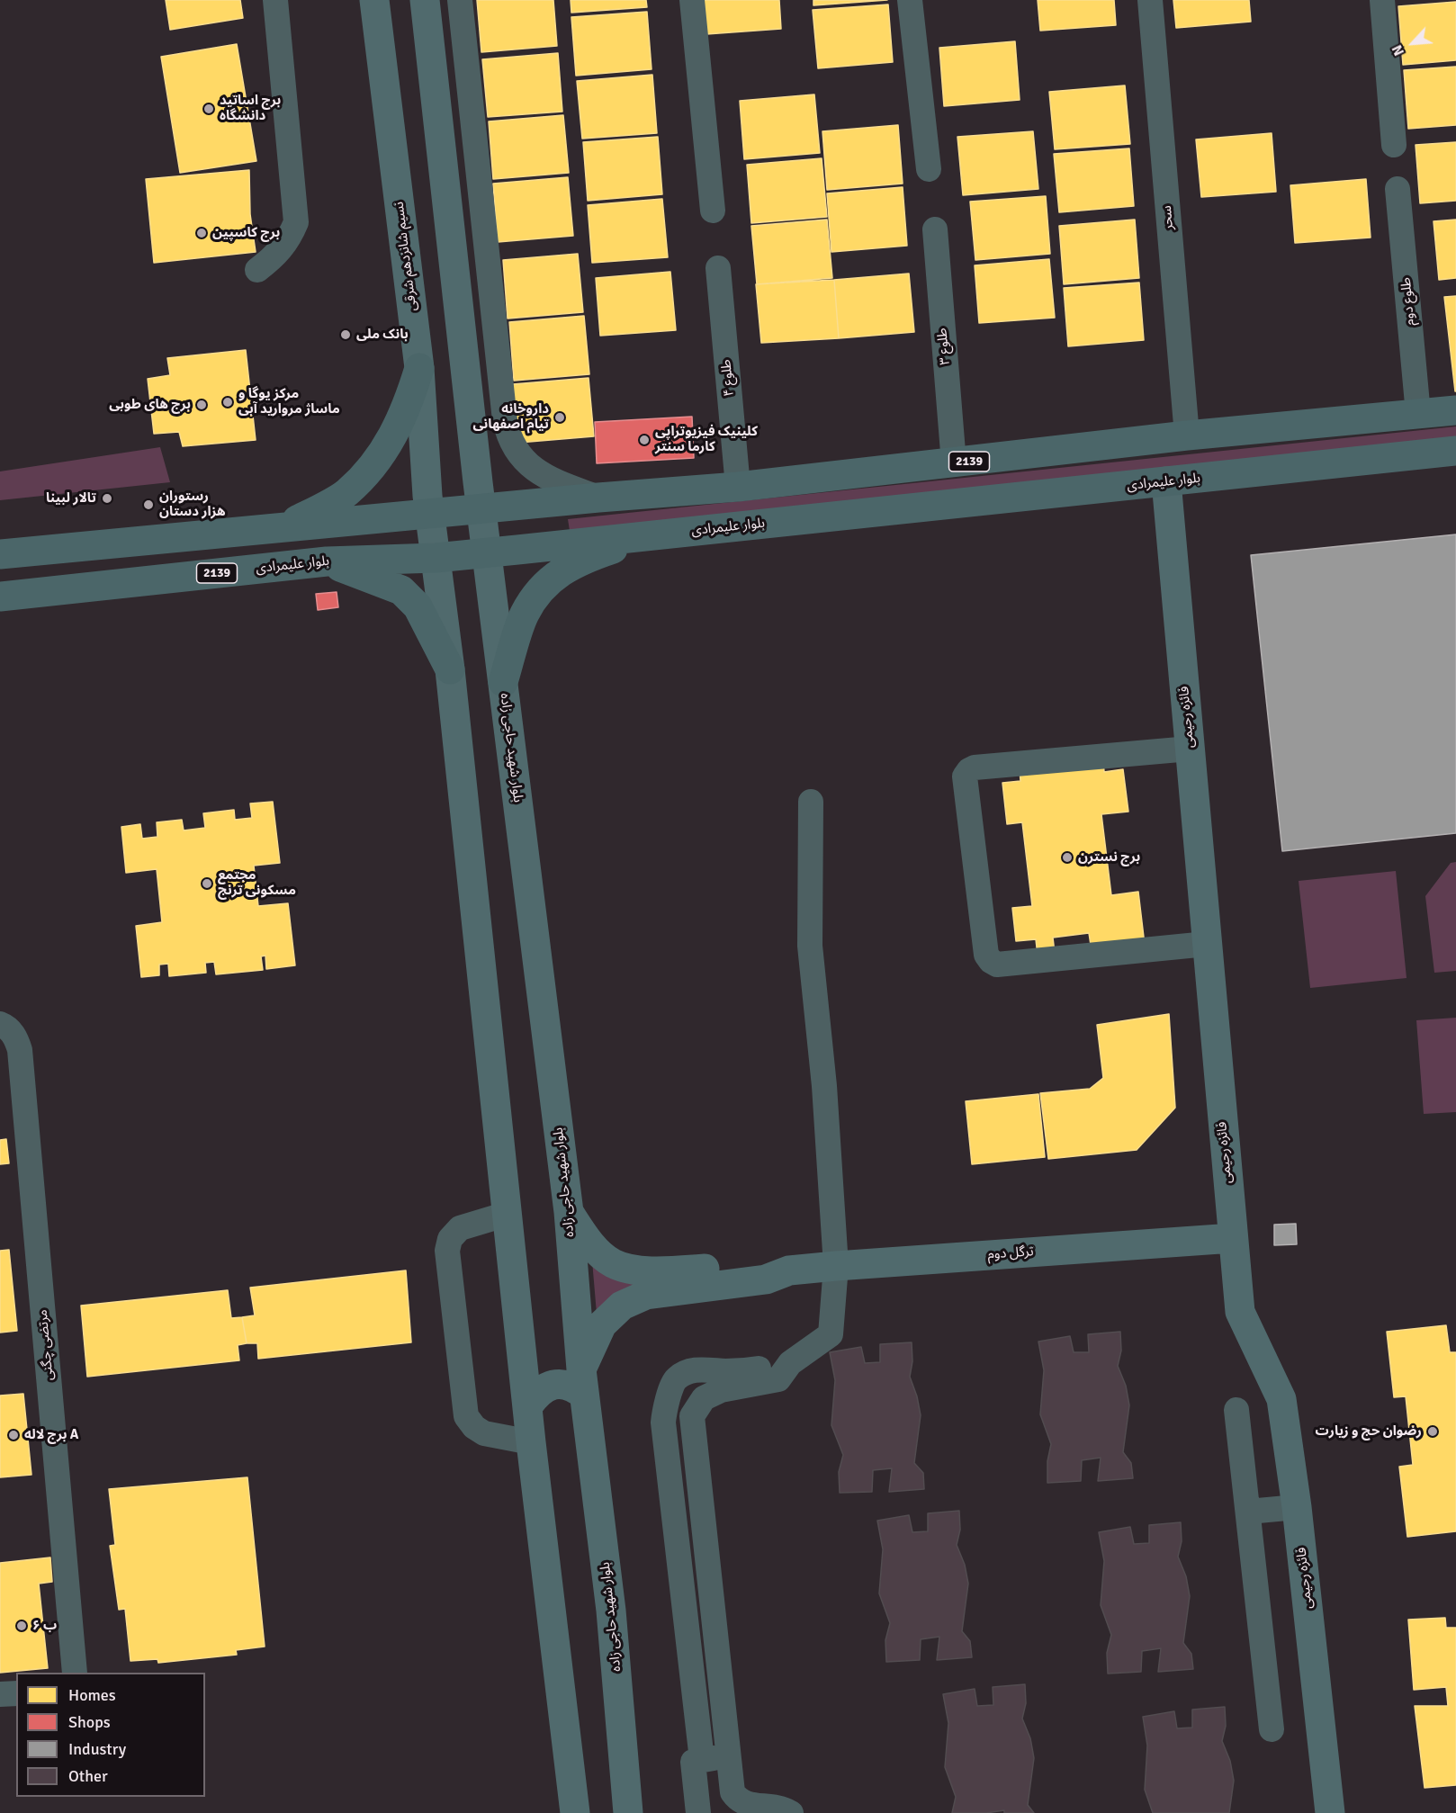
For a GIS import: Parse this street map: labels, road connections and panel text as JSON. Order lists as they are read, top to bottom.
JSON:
{
  "streets": {
    "main road": [
      "نسیم شانزدهم شرقی",
      "2139",
      "بلوار علیمرادی",
      "فائزه رحیمی",
      "بلوار شهید حاجی زاده",
      "ترگل دوم"
    ],
    "street": [
      "سحر",
      "طلوع دوم",
      "طلوع ۳",
      "طلوع ۴",
      "مرتضی چگنی"
    ]
  },
  "crossings": [
    ["سحر", "2139"],
    ["نسیم شانزدهم شرقی", "بلوار علیمرادی"],
    ["طلوع دوم", "2139"],
    ["طلوع ۳", "2139"],
    ["طلوع ۴", "2139"],
    ["2139", "بلوار شهید حاجی زاده"],
    ["بلوار علیمرادی", "فائزه رحیمی"],
    ["بلوار علیمرادی", "بلوار شهید حاجی زاده"],
    ["فائزه رحیمی", "ترگل دوم"],
    ["بلوار شهید حاجی زاده", "ترگل دوم"]
  ],
  "places": [
    "برج اساتید دانشگاه",
    "برج کاسپین",
    "بانک ملی",
    "مرکز یوگا و ماساژ مروارید آبی",
    "برج های طوبی",
    "داروخانه تیام اصفهانی",
    "کلینیک فیزیوتراپی کارما سنتر",
    "تالار لبینا",
    "رستوران هزار دستان",
    "برج نسترن",
    "مجتمع مسکونی ترنج",
    "رضوان حج و زیارت",
    "برج لاله A",
    "ب ۶"
  ],
  "legend": [
    "Homes",
    "Shops",
    "Industry",
    "Other"
  ],
  "north": "bottom left"
}
